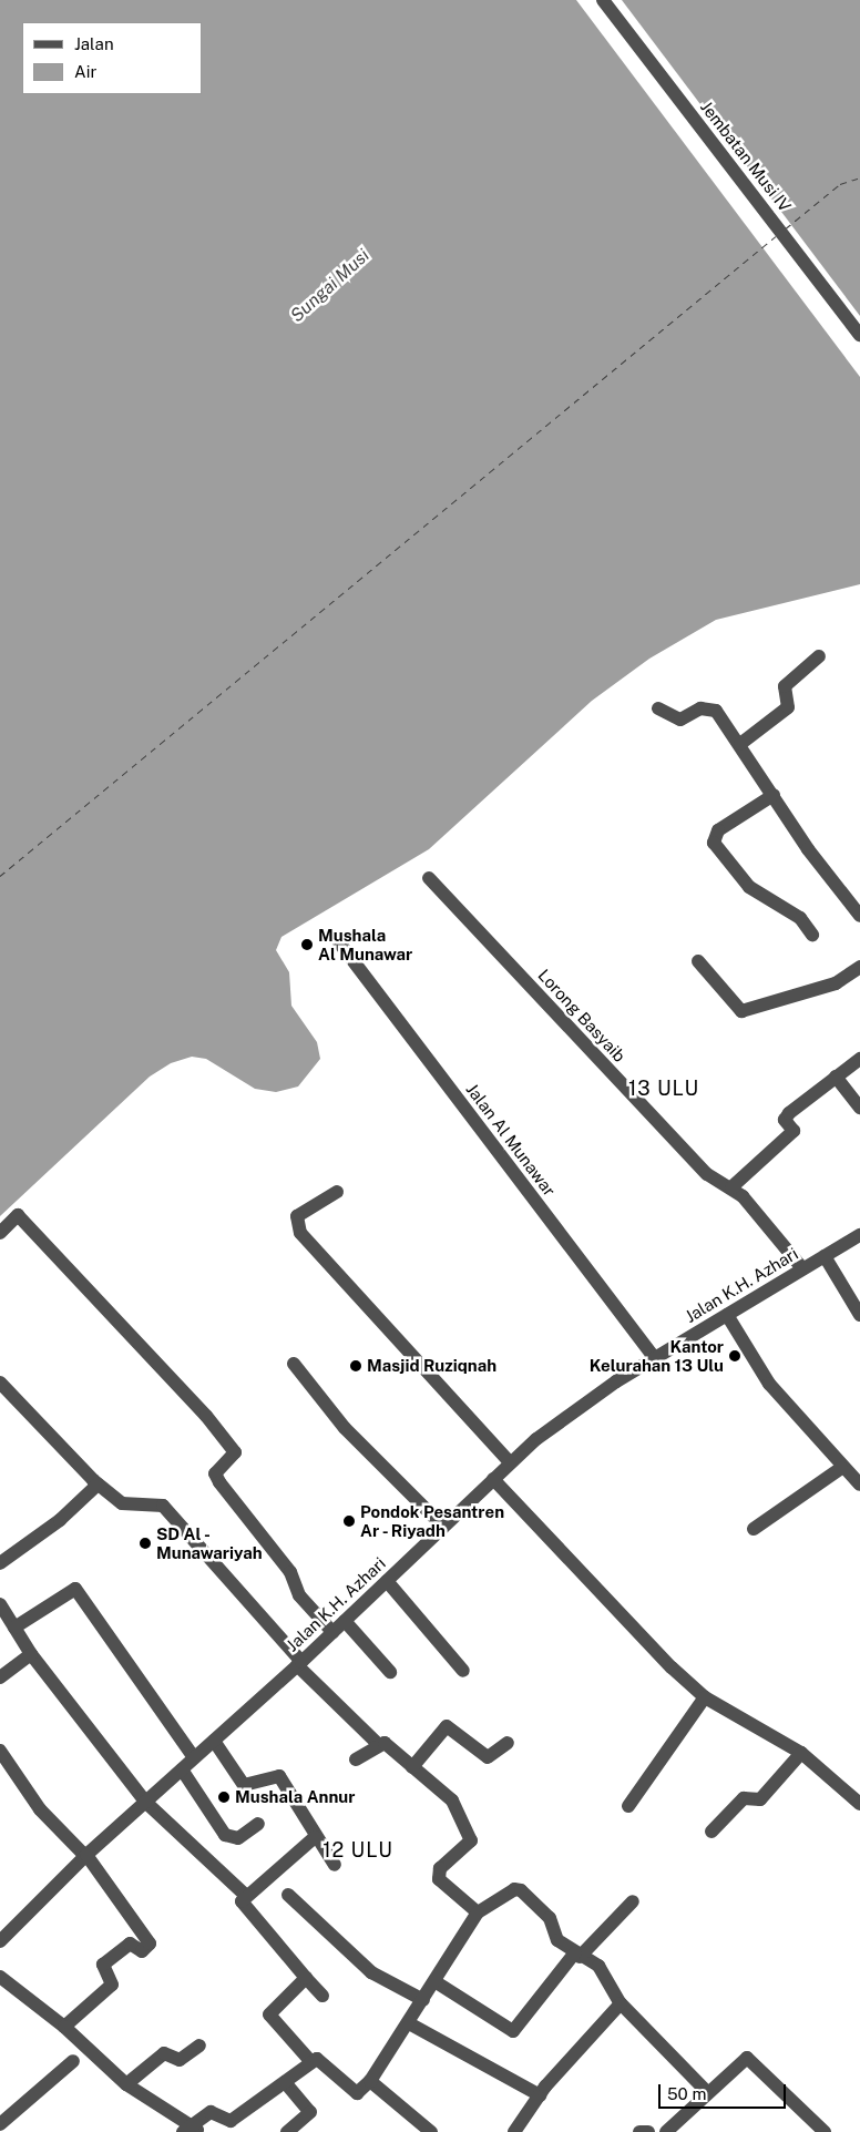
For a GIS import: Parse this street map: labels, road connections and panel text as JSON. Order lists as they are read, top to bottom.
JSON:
{
  "streets": {
    "street": [
      "Jembatan Musi IV",
      "Lorong Basyaib",
      "Jalan Al Munawar",
      "Jalan K.H. Azhari"
    ]
  },
  "crossings": [
    ["Lorong Basyaib", "Jalan K.H. Azhari"],
    ["Jalan Al Munawar", "Jalan K.H. Azhari"]
  ],
  "districts": ["13 ULU", "12 ULU"],
  "water": ["Sungai Musi"],
  "places": [
    "Mushala Al Munawar",
    "Kantor Kelurahan 13 Ulu",
    "Masjid Ruziqnah",
    "Pondok Pesantren Ar - Riyadh",
    "SD Al - Munawariyah",
    "Mushala Annur"
  ],
  "legend": ["Jalan", "Air"],
  "scale_bar": "50 m"
}
